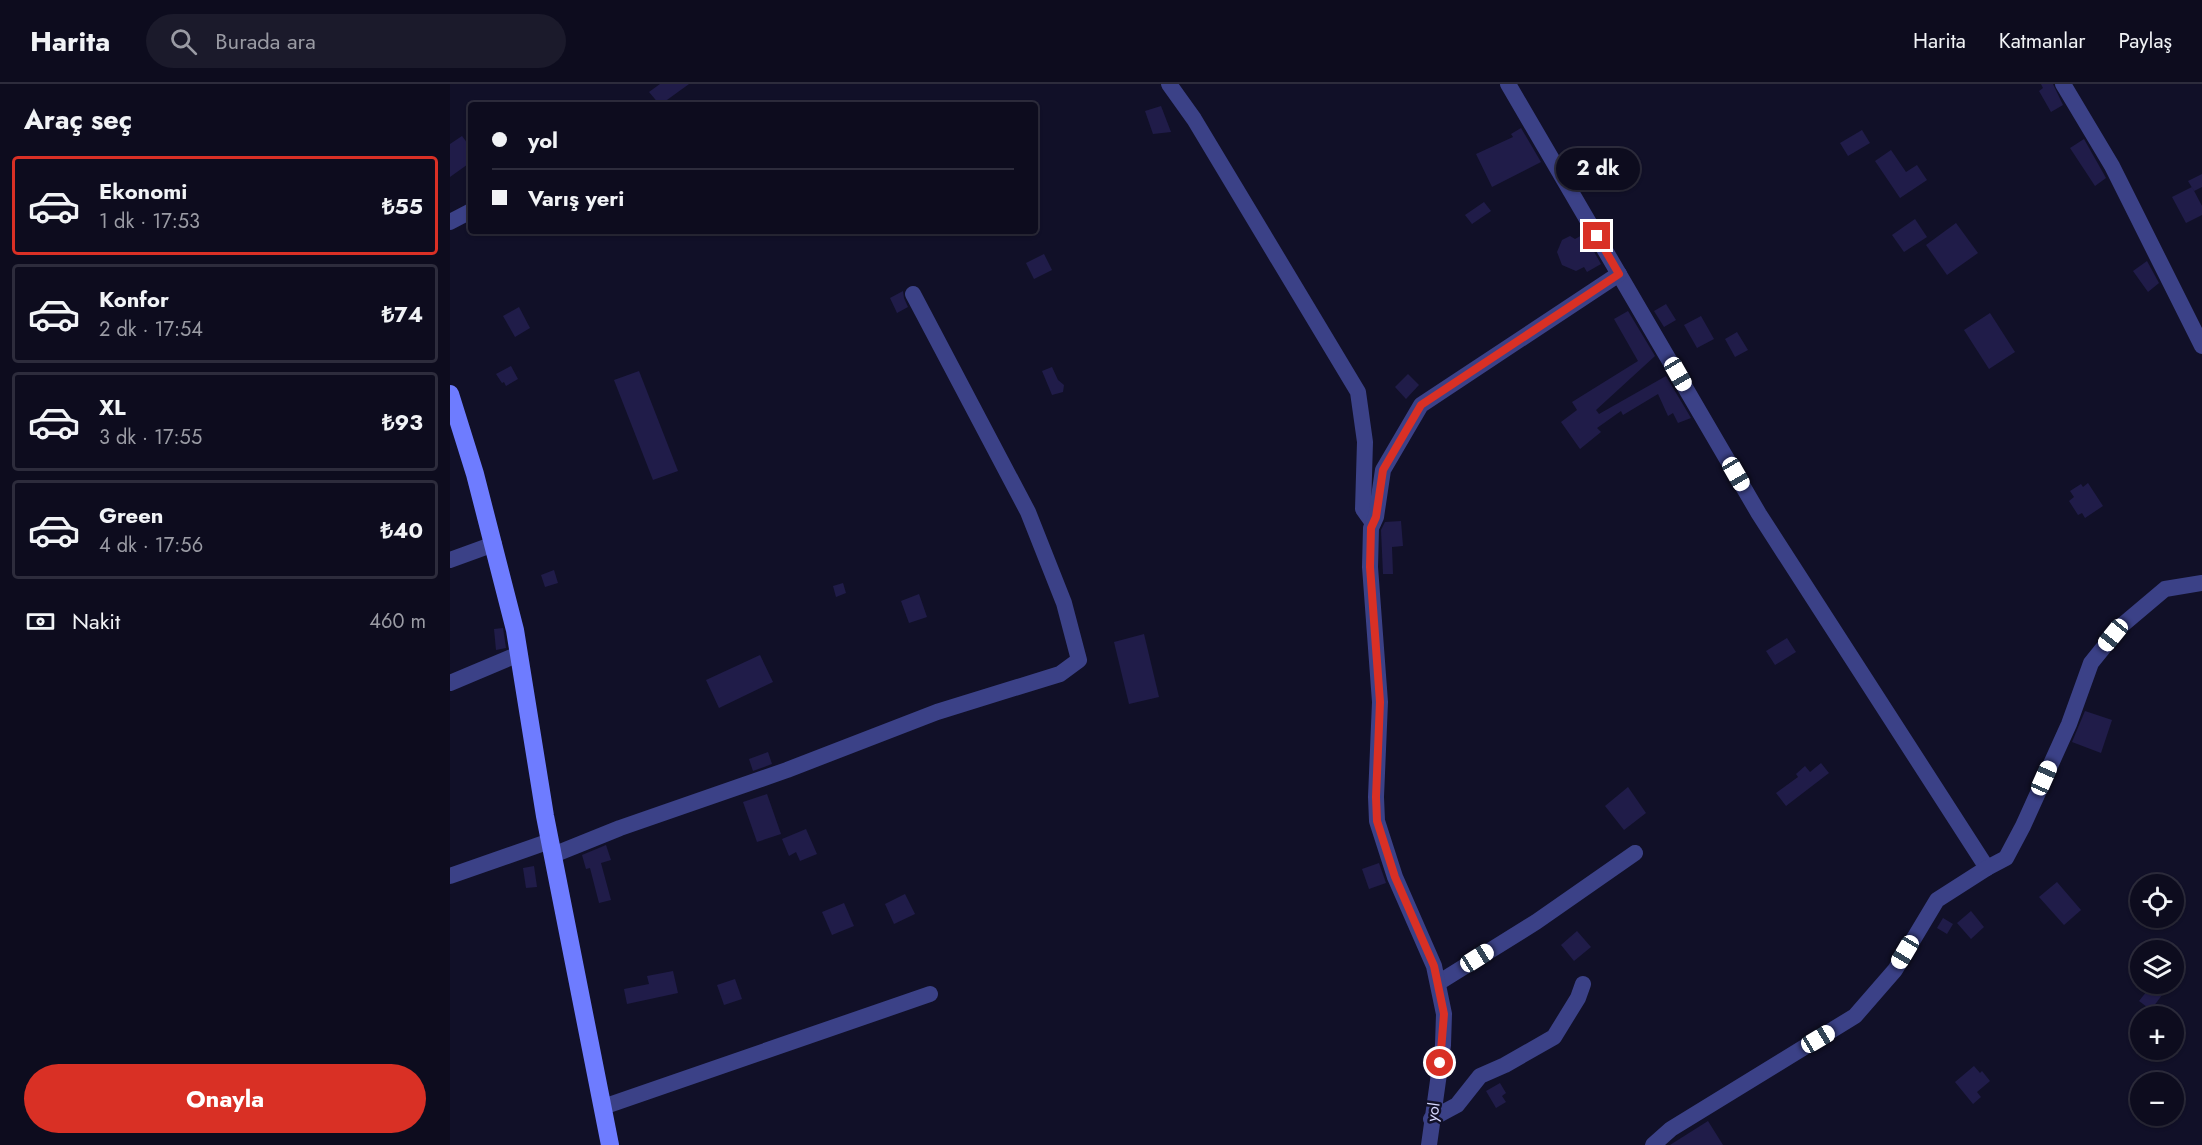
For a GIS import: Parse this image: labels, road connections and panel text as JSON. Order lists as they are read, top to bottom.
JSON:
{
  "streets": {
    "street": ["yol"]
  },
  "page": {
    "header": "Harita",
    "search": "Burada ara",
    "nav": ["Harita", "Katmanlar", "Paylaş"],
    "heading": "Araç seç",
    "banner": ["yol", "Varış yeri"],
    "bubble": "2 dk",
    "list": [
      {
        "name": "Ekonomi",
        "note": "1 dk · 17:53",
        "value": "₺55"
      },
      {
        "name": "Konfor",
        "note": "2 dk · 17:54",
        "value": "₺74"
      },
      {
        "name": "XL",
        "note": "3 dk · 17:55",
        "value": "₺93"
      },
      {
        "name": "Green",
        "note": "4 dk · 17:56",
        "value": "₺40"
      }
    ],
    "pay": ["Nakit", "460 m"],
    "map_buttons": ["+", "−"],
    "buttons": "Onayla"
  }
}
